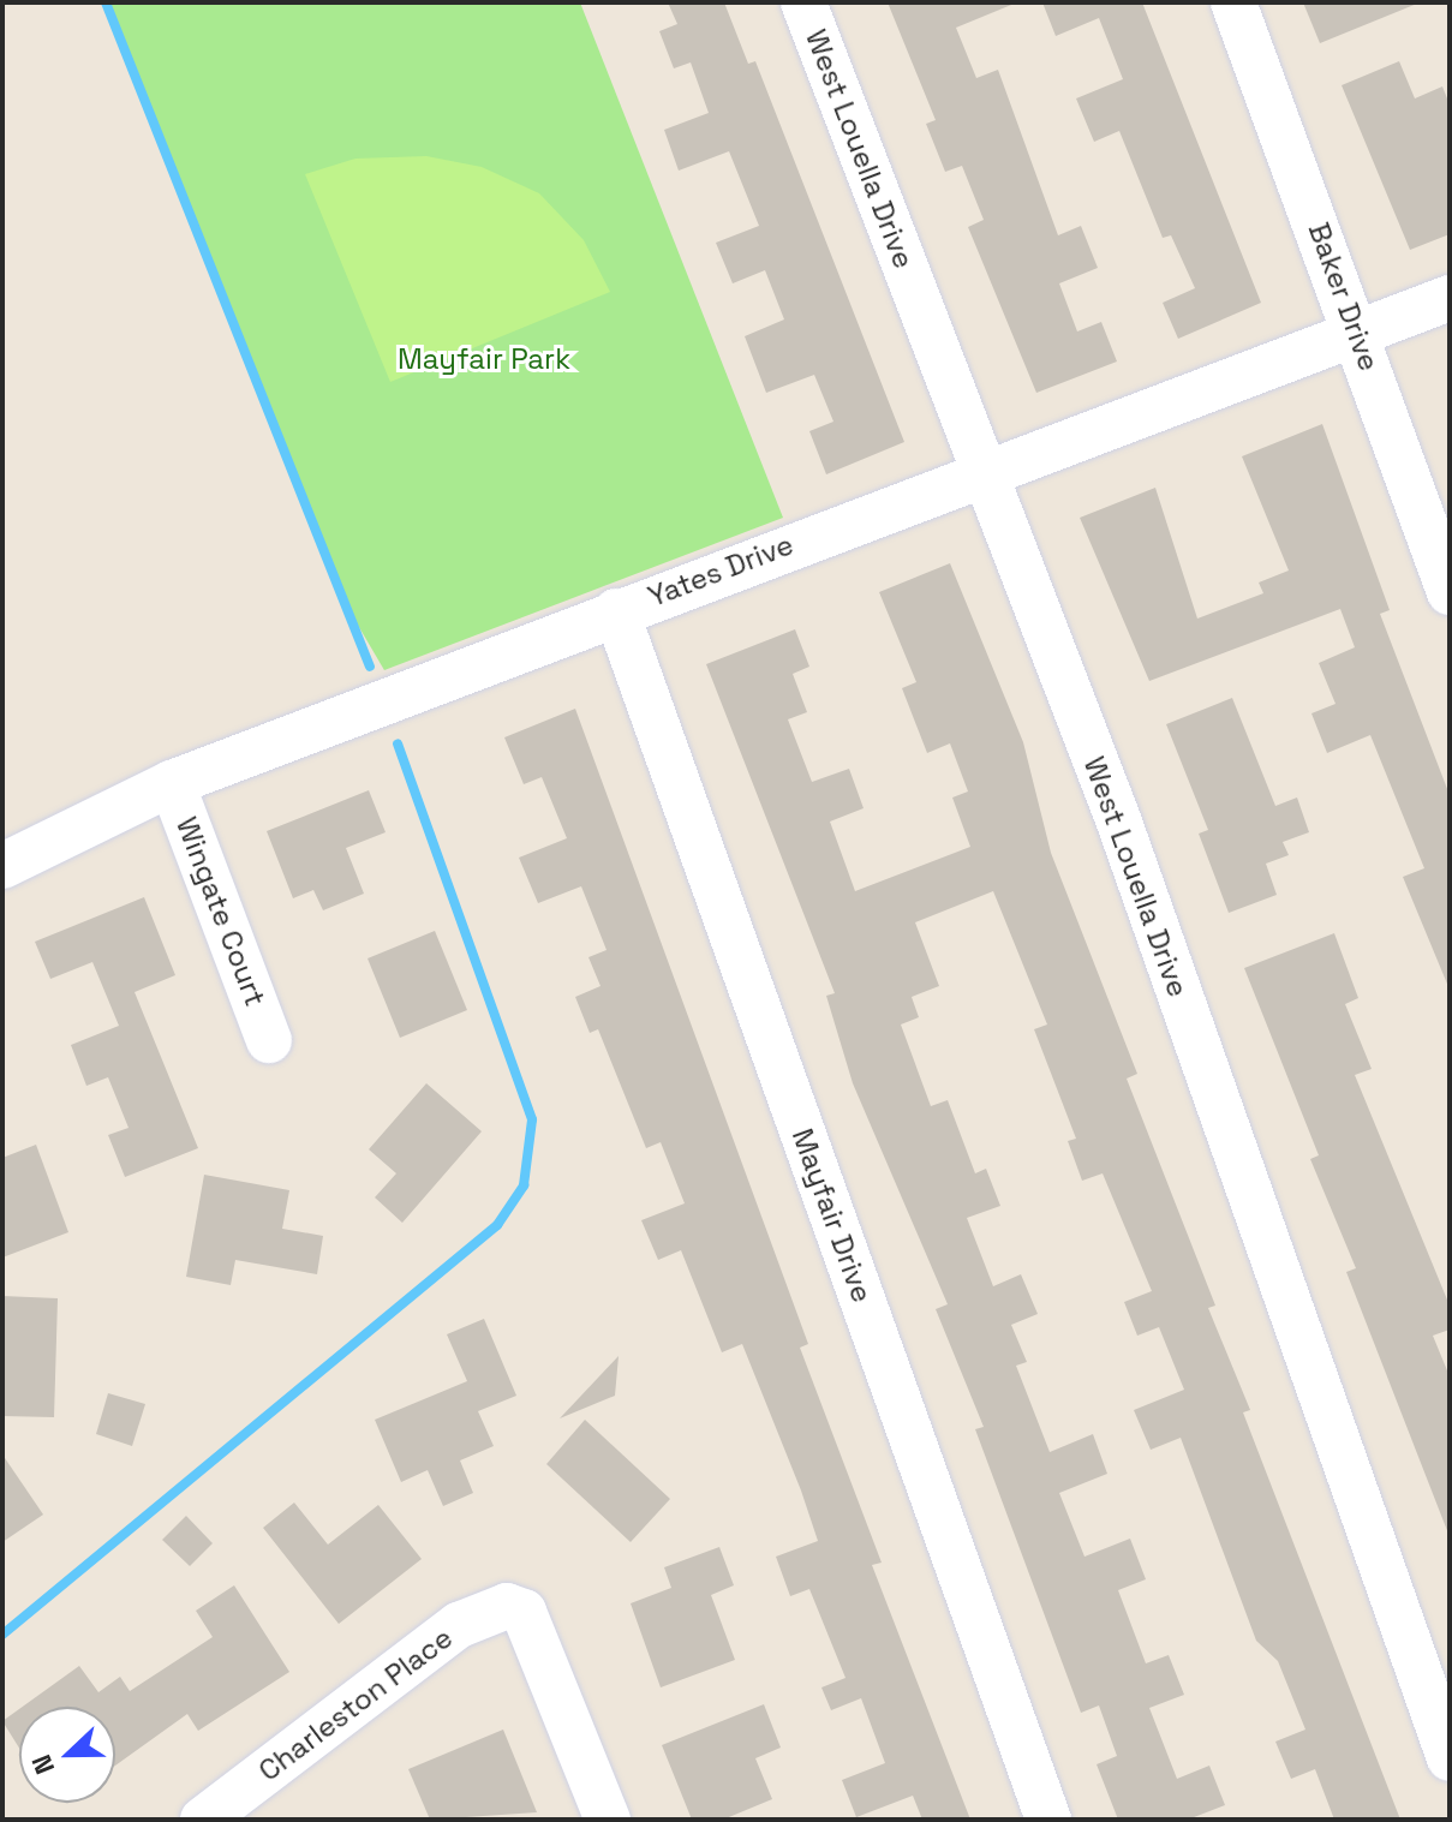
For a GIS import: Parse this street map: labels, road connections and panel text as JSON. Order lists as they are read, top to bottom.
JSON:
{
  "streets": {
    "street": [
      "West Louella Drive",
      "Baker Drive",
      "Yates Drive",
      "Wingate Court",
      "Mayfair Drive",
      "Charleston Place"
    ]
  },
  "crossings": [
    ["West Louella Drive", "Yates Drive"],
    ["Baker Drive", "Yates Drive"],
    ["Yates Drive", "Wingate Court"],
    ["Yates Drive", "Mayfair Drive"]
  ],
  "parks": ["Mayfair Park"],
  "north": "left"
}
